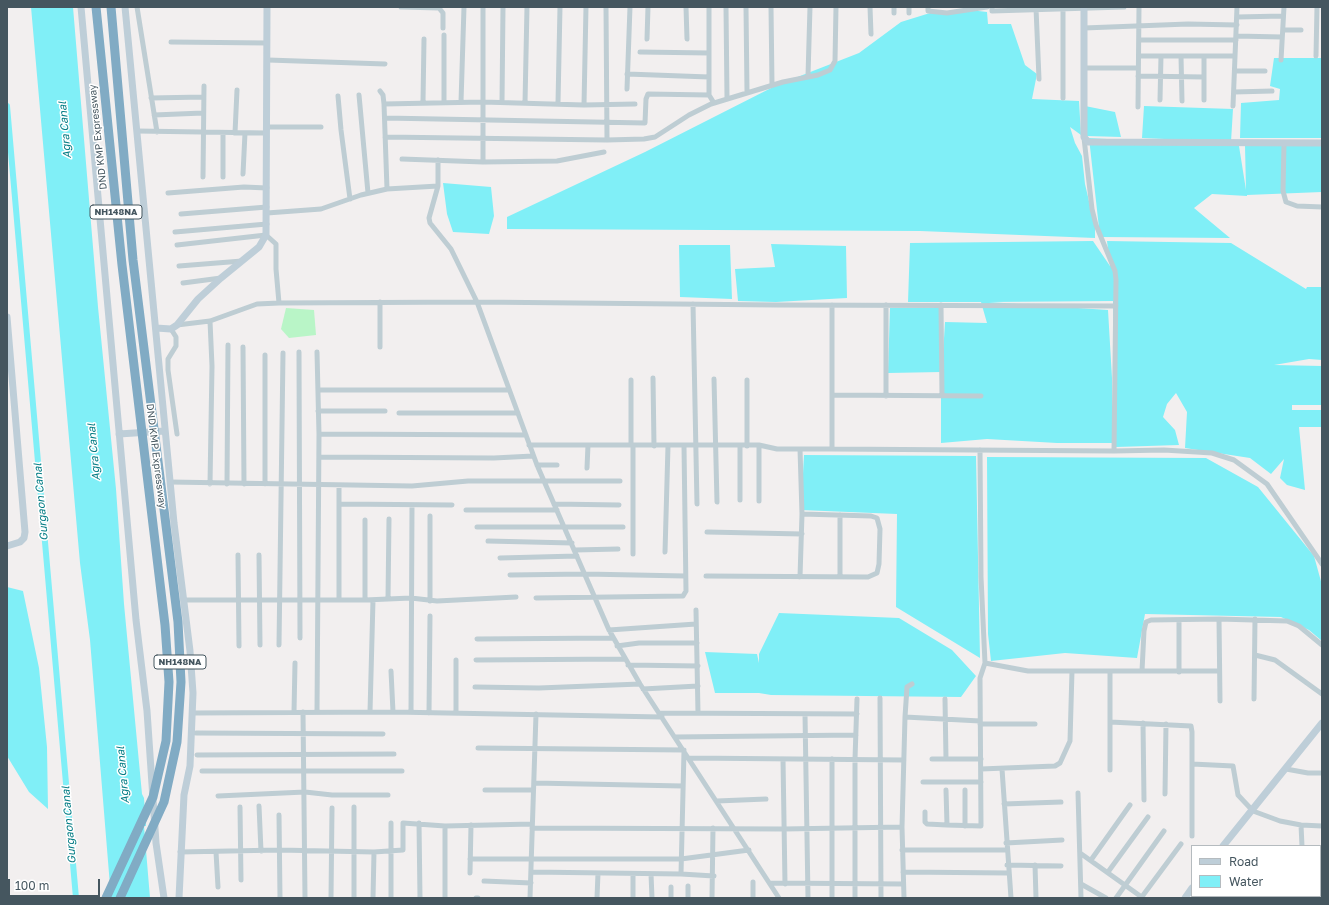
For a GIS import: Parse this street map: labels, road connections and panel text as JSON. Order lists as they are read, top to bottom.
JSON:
{
  "streets": {
    "highway": ["DND KMP Expressway", "NH148NA"]
  },
  "water": ["Agra Canal", "Gurgaon Canal"],
  "legend": ["Road", "Water"],
  "scale_bar": "100 m"
}
